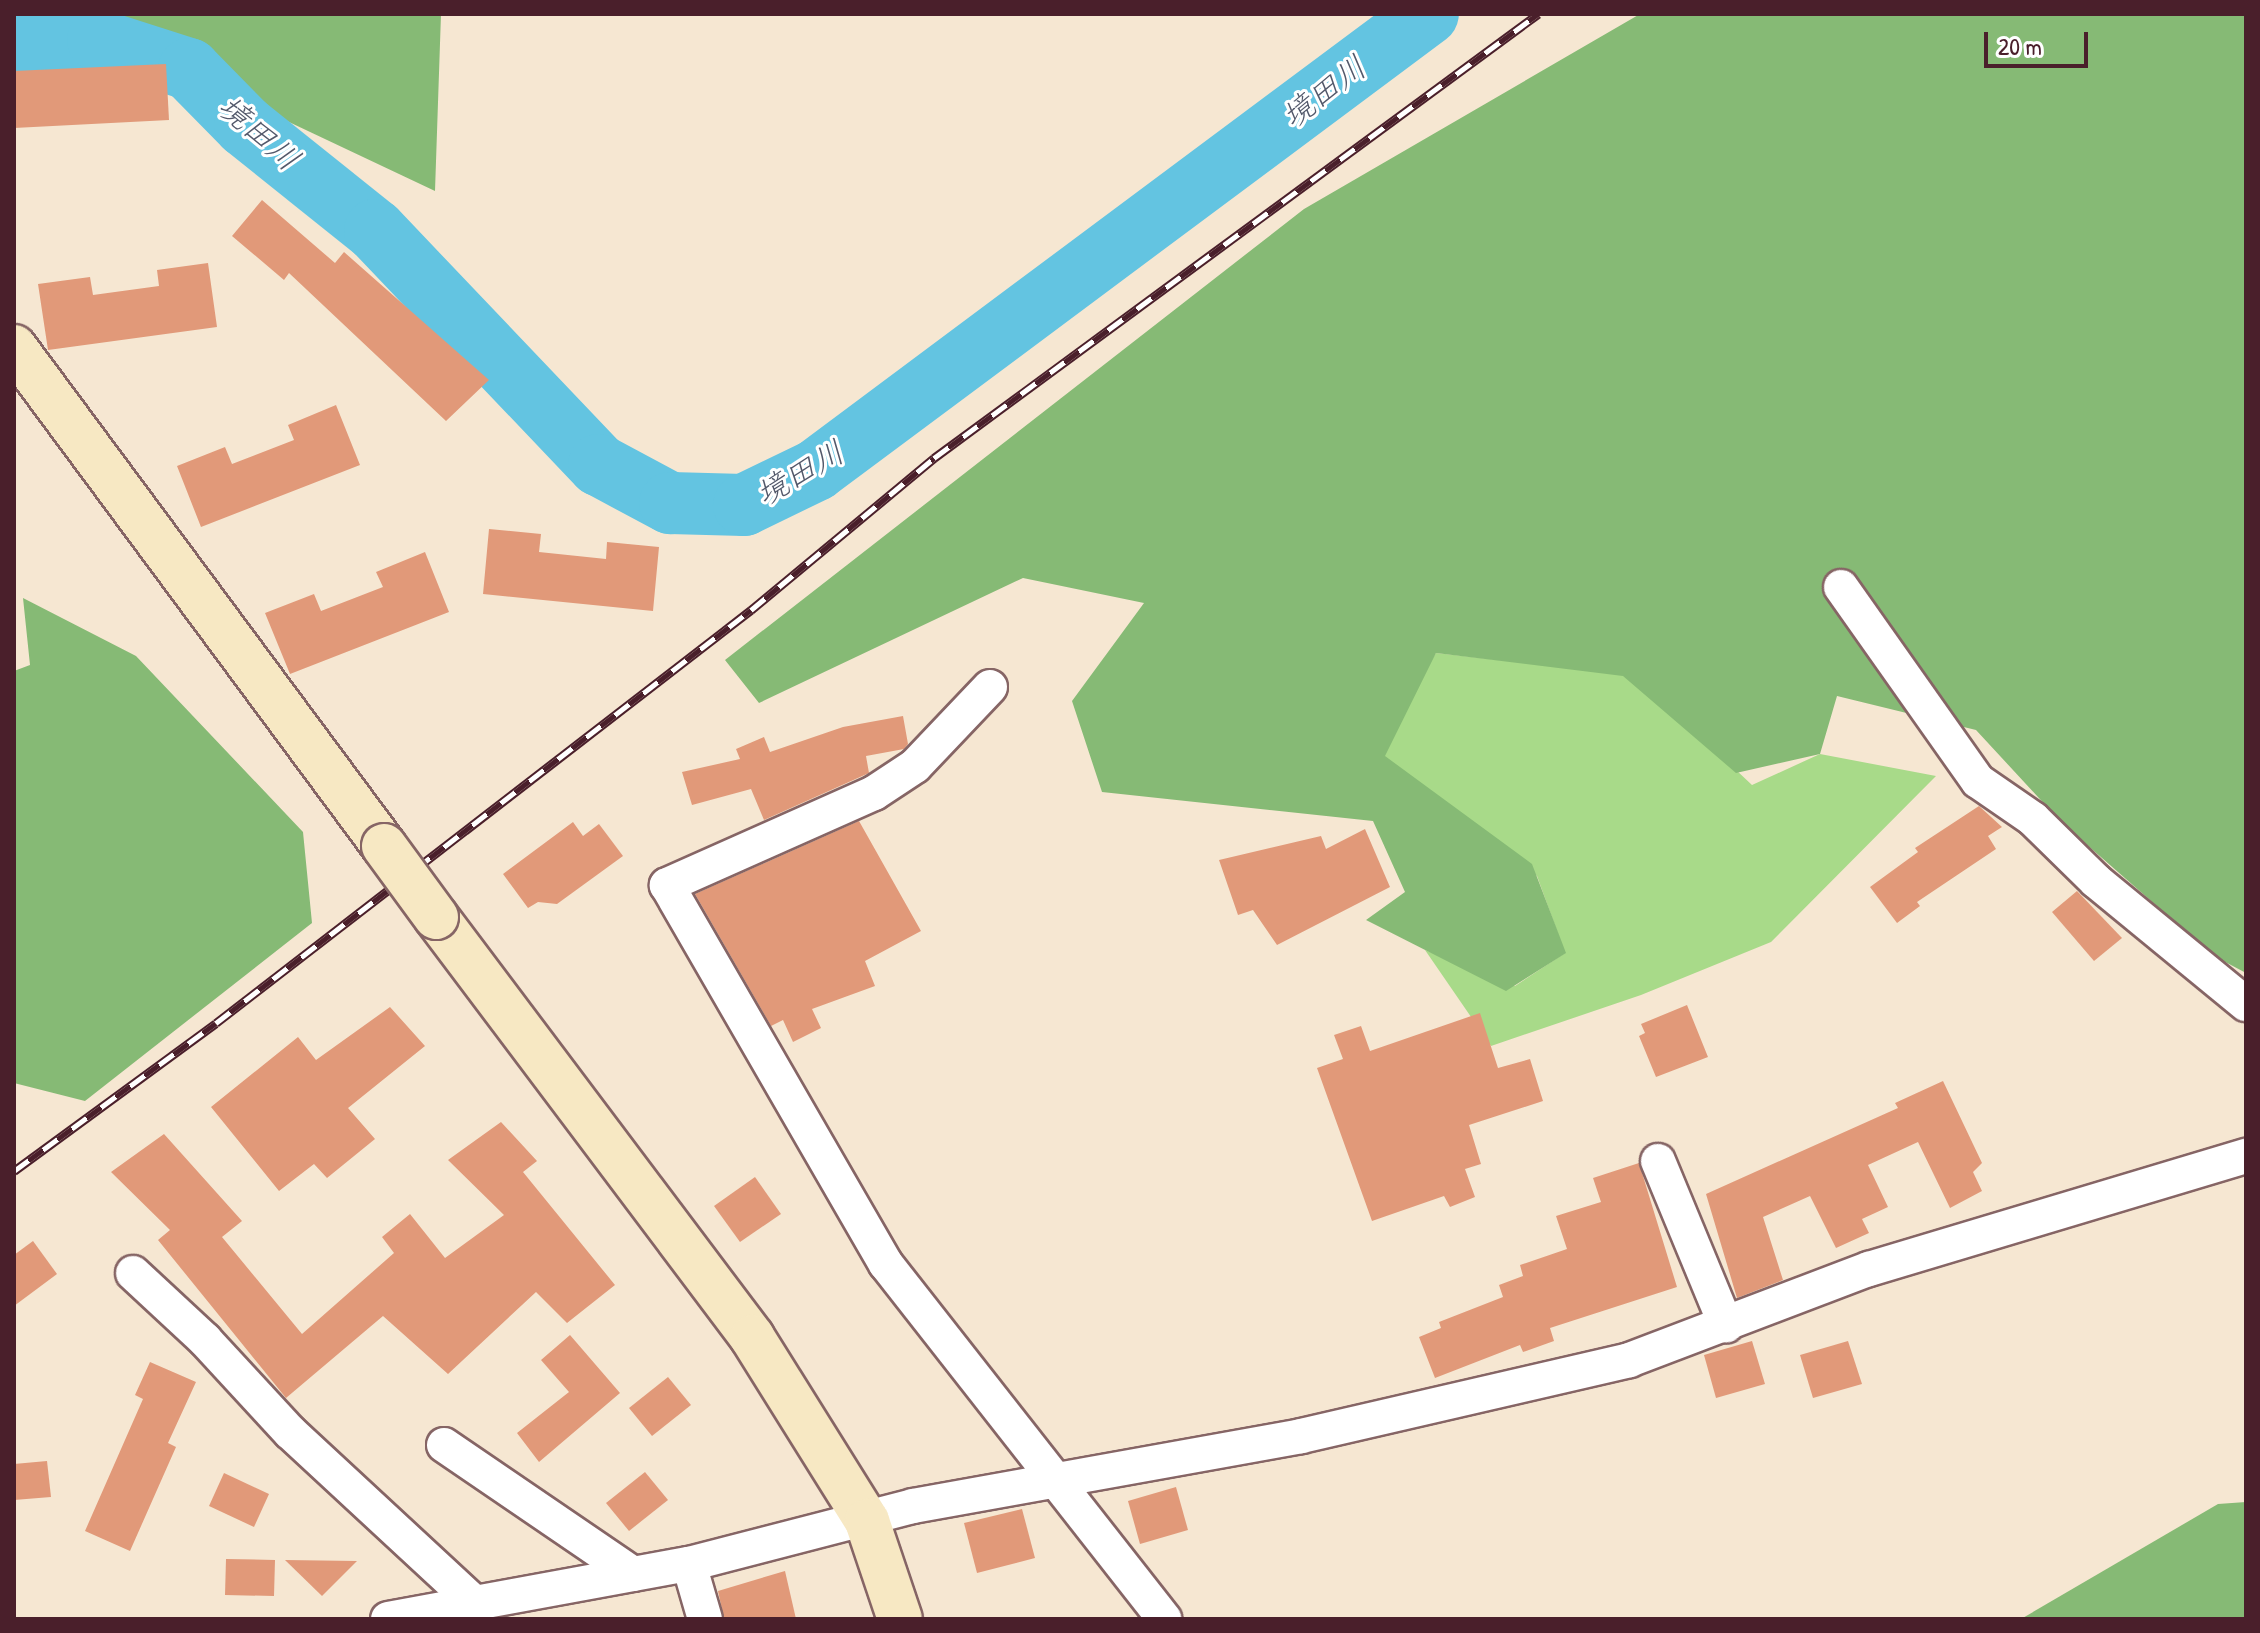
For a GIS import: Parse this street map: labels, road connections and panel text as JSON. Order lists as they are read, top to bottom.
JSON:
{
  "water": ["境田川"],
  "scale_bar": "20 m"
}
